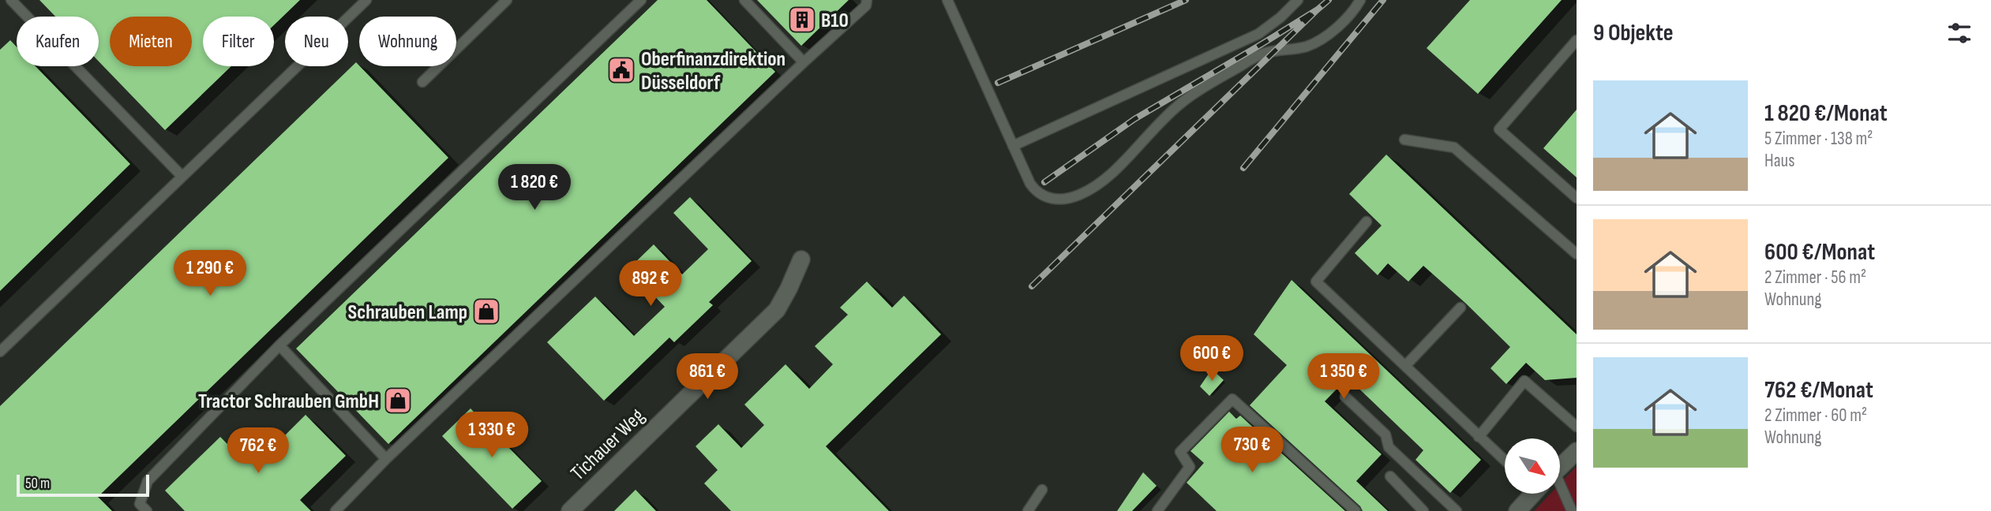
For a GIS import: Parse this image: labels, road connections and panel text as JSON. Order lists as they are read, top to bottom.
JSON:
{
  "streets": {
    "street": ["Tichauer Weg"]
  },
  "places": {
    "building": ["B10"],
    "public building": ["Oberfinanzdirektion Düsseldorf"],
    "shop": ["Schrauben Lamp", "Tractor Schrauben GmbH"]
  },
  "scale_bar": "50 m",
  "north": "bottom right",
  "page": {
    "heading": "9 Objekte",
    "chip": [
      "Kaufen",
      "Mieten",
      "Filter",
      "Neu",
      "Wohnung"
    ],
    "list": [
      {
        "name": "1 820 €/Monat",
        "note": "5 Zimmer · 138 m² · Haus"
      },
      {
        "name": "600 €/Monat",
        "note": "2 Zimmer · 56 m² · Wohnung"
      },
      {
        "name": "762 €/Monat",
        "note": "2 Zimmer · 60 m² · Wohnung"
      }
    ],
    "price": [
      "1 820 €",
      "1 290 €",
      "892 €",
      "600 €",
      "861 €",
      "1 350 €",
      "1 330 €",
      "730 €",
      "762 €"
    ],
    "scale": "50 m"
  }
}
